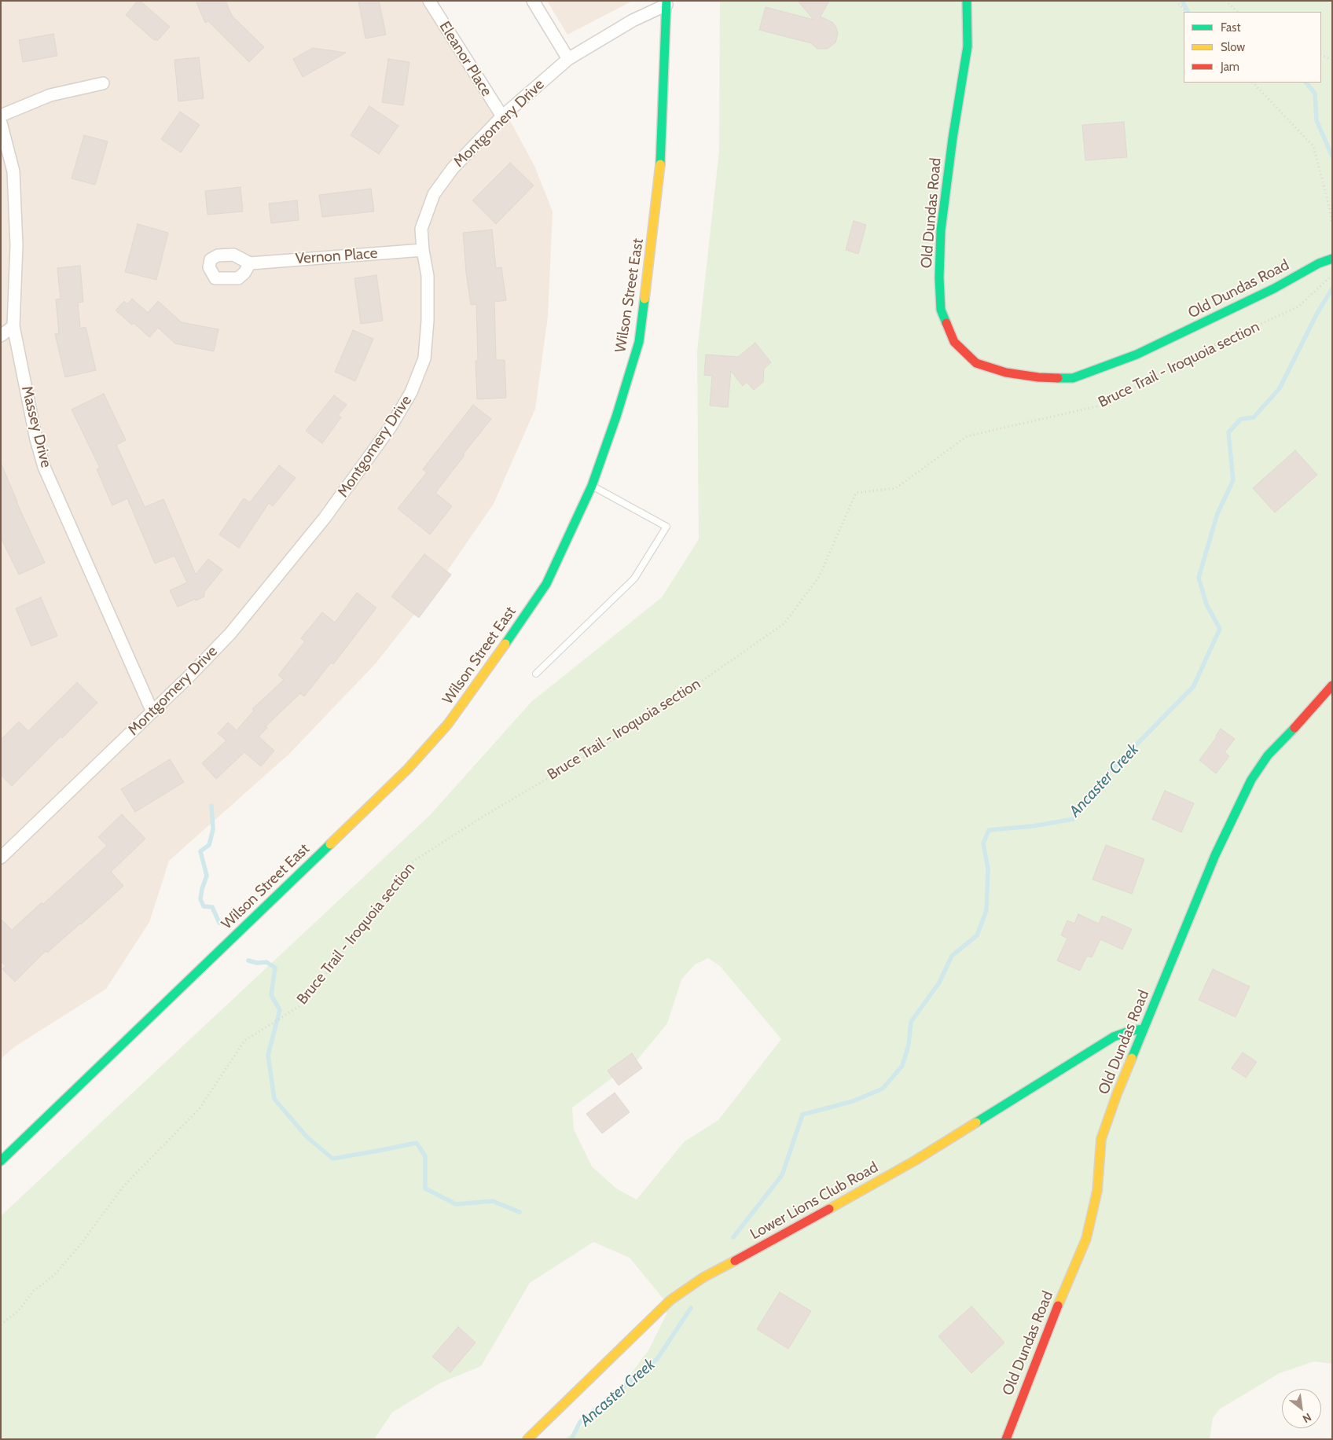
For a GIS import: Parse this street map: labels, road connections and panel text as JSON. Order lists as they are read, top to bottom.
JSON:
{
  "streets": {
    "street": [
      "Eleanor Place",
      "Montgomery Drive",
      "Old Dundas Road",
      "Vernon Place",
      "Wilson Street East",
      "Massey Drive",
      "Lower Lions Club Road"
    ],
    "path": ["Bruce Trail - Iroquoia section"]
  },
  "crossings": [
    ["Eleanor Place", "Montgomery Drive"],
    ["Montgomery Drive", "Vernon Place"],
    ["Montgomery Drive", "Wilson Street East"],
    ["Montgomery Drive", "Massey Drive"],
    ["Old Dundas Road", "Lower Lions Club Road"]
  ],
  "water": ["Ancaster Creek"],
  "legend": ["Fast", "Slow", "Jam"],
  "north": "bottom right"
}
